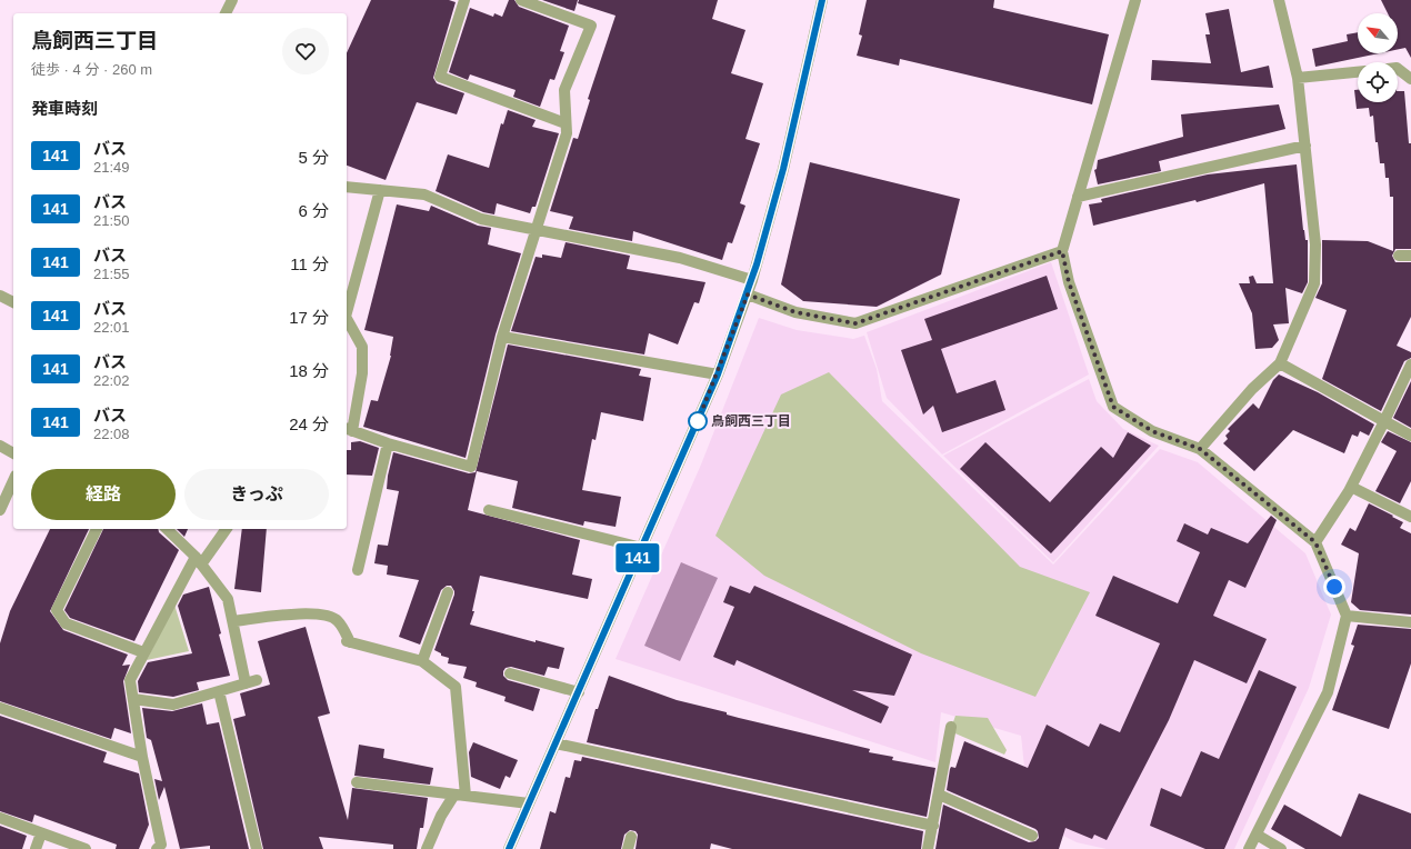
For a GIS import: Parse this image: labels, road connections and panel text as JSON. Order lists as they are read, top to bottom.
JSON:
{
  "places": ["鳥飼西三丁目"],
  "lines": ["bus line 141"],
  "north": "top left",
  "page": {
    "on_map": "141",
    "heading": [
      ["鳥飼西三丁目", "徒歩 · 4 分 · 260 m"],
      "発車時刻"
    ],
    "list": [
      {
        "mark": "141",
        "name": "バス",
        "note": "21:49",
        "value": "5 分"
      },
      {
        "mark": "141",
        "name": "バス",
        "note": "21:50",
        "value": "6 分"
      },
      {
        "mark": "141",
        "name": "バス",
        "note": "21:55",
        "value": "11 分"
      },
      {
        "mark": "141",
        "name": "バス",
        "note": "22:01",
        "value": "17 分"
      },
      {
        "mark": "141",
        "name": "バス",
        "note": "22:02",
        "value": "18 分"
      },
      {
        "mark": "141",
        "name": "バス",
        "note": "22:08",
        "value": "24 分"
      }
    ],
    "buttons": ["経路", "きっぷ"]
  }
}
